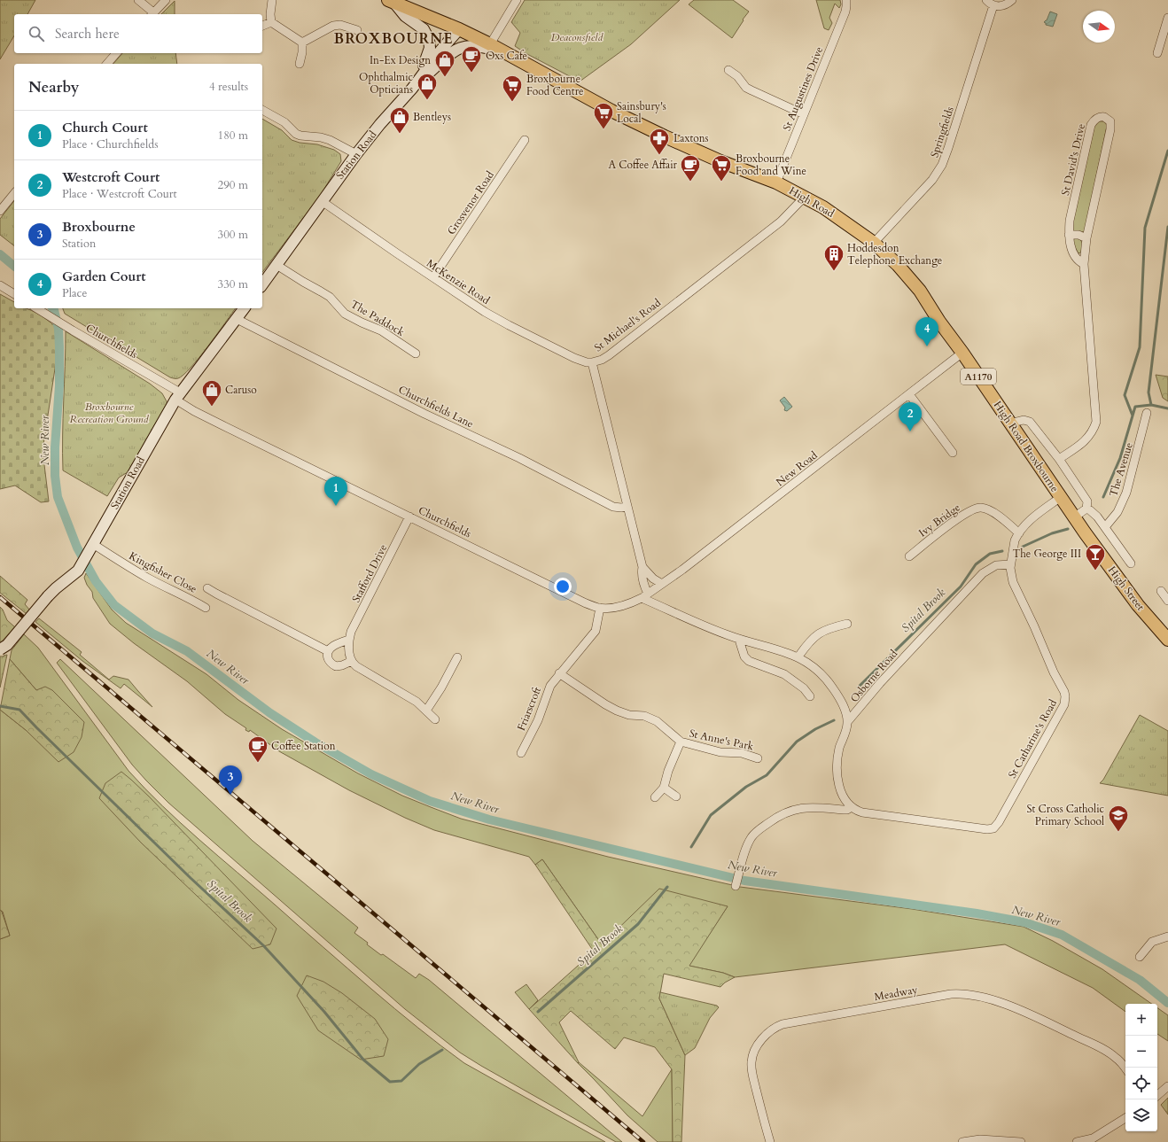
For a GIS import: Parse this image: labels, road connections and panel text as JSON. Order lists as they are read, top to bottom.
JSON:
{
  "streets": {
    "main road": [
      "Station Road",
      "High Road",
      "A1170",
      "High Road Broxbourne",
      "High Street"
    ],
    "street": [
      "St Augustines Drive",
      "Springfields",
      "St David's Drive",
      "Grosvenor Road",
      "McKenzie Road",
      "The Paddock",
      "St Michael's Road",
      "Churchfields",
      "Churchfields Lane",
      "New Road",
      "The Avenue",
      "Ivy Bridge",
      "Kingfisher Close",
      "Stafford Drive",
      "Osborne Road",
      "Friarscroft",
      "St Catharine's Road",
      "St Anne's Park",
      "Meadway"
    ]
  },
  "crossings": [
    ["St Augustines Drive", "High Road"],
    ["Springfields", "High Road"],
    ["Springfields", "High Road Broxbourne"],
    ["Station Road", "High Road"],
    ["Station Road", "McKenzie Road"],
    ["Station Road", "The Paddock"],
    ["Station Road", "Churchfields"],
    ["Station Road", "A1170"],
    ["Station Road", "Churchfields Lane"],
    ["Station Road", "Kingfisher Close"],
    ["High Road", "St Michael's Road"],
    ["High Road", "A1170"],
    ["High Road", "High Road Broxbourne"],
    ["Grosvenor Road", "McKenzie Road"],
    ["McKenzie Road", "St Michael's Road"],
    ["St Michael's Road", "Churchfields"],
    ["St Michael's Road", "Churchfields Lane"],
    ["St Michael's Road", "New Road"],
    ["Churchfields", "New Road"],
    ["Churchfields", "Stafford Drive"],
    ["Churchfields", "Friarscroft"],
    ["High Road Broxbourne", "New Road"],
    ["High Road Broxbourne", "High Street"],
    ["High Road Broxbourne", "St Catharine's Road"],
    ["Ivy Bridge", "St Catharine's Road"],
    ["Osborne Road", "St Catharine's Road"],
    ["Friarscroft", "St Anne's Park"]
  ],
  "districts": ["BROXBOURNE"],
  "water": ["New River", "Spital Brook"],
  "parks": ["Deaconsfield", "Broxbourne Recreation Ground"],
  "places": {
    "cafe": ["Oxs Cafe", "A Coffee Affair", "Coffee Station"],
    "shop": [
      "In-Ex Design",
      "Ophthalmic Opticians",
      "Bentleys",
      "Caruso"
    ],
    "supermarket": ["Broxbourne Food Centre", "Sainsbury's Local", "Broxbourne Food and Wine"],
    "pharmacy": ["Laxtons"],
    "building": ["Hoddesdon Telephone Exchange"],
    "bar": ["The George III"],
    "school or university": ["St Cross Catholic Primary School"]
  },
  "north": "right",
  "page": {
    "search": "Search here",
    "heading": ["Nearby", "4 results"],
    "list": [
      {
        "mark": "1",
        "name": "Church Court",
        "note": "Place · Churchfields",
        "value": "180 m"
      },
      {
        "mark": "2",
        "name": "Westcroft Court",
        "note": "Place · Westcroft Court",
        "value": "290 m"
      },
      {
        "mark": "3",
        "name": "Broxbourne",
        "note": "Station",
        "value": "300 m"
      },
      {
        "mark": "4",
        "name": "Garden Court",
        "note": "Place",
        "value": "330 m"
      }
    ],
    "pins": [
      "4",
      "2",
      "1",
      "3"
    ],
    "map_buttons": ["+", "−"]
  }
}
